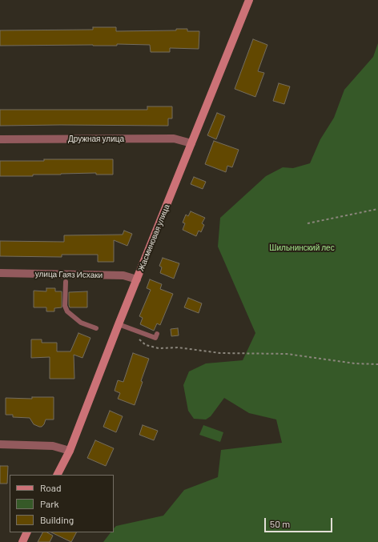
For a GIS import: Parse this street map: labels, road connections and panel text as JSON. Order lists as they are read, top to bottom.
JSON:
{
  "streets": {
    "street": ["Дружная улица", "Жасминовая улица", "улица Гаяз Исхаки"]
  },
  "crossings": [
    ["Дружная улица", "Жасминовая улица"],
    ["Жасминовая улица", "улица Гаяз Исхаки"]
  ],
  "parks": ["Шильнинский лес"],
  "legend": ["Road", "Park", "Building"],
  "scale_bar": "50 m"
}
